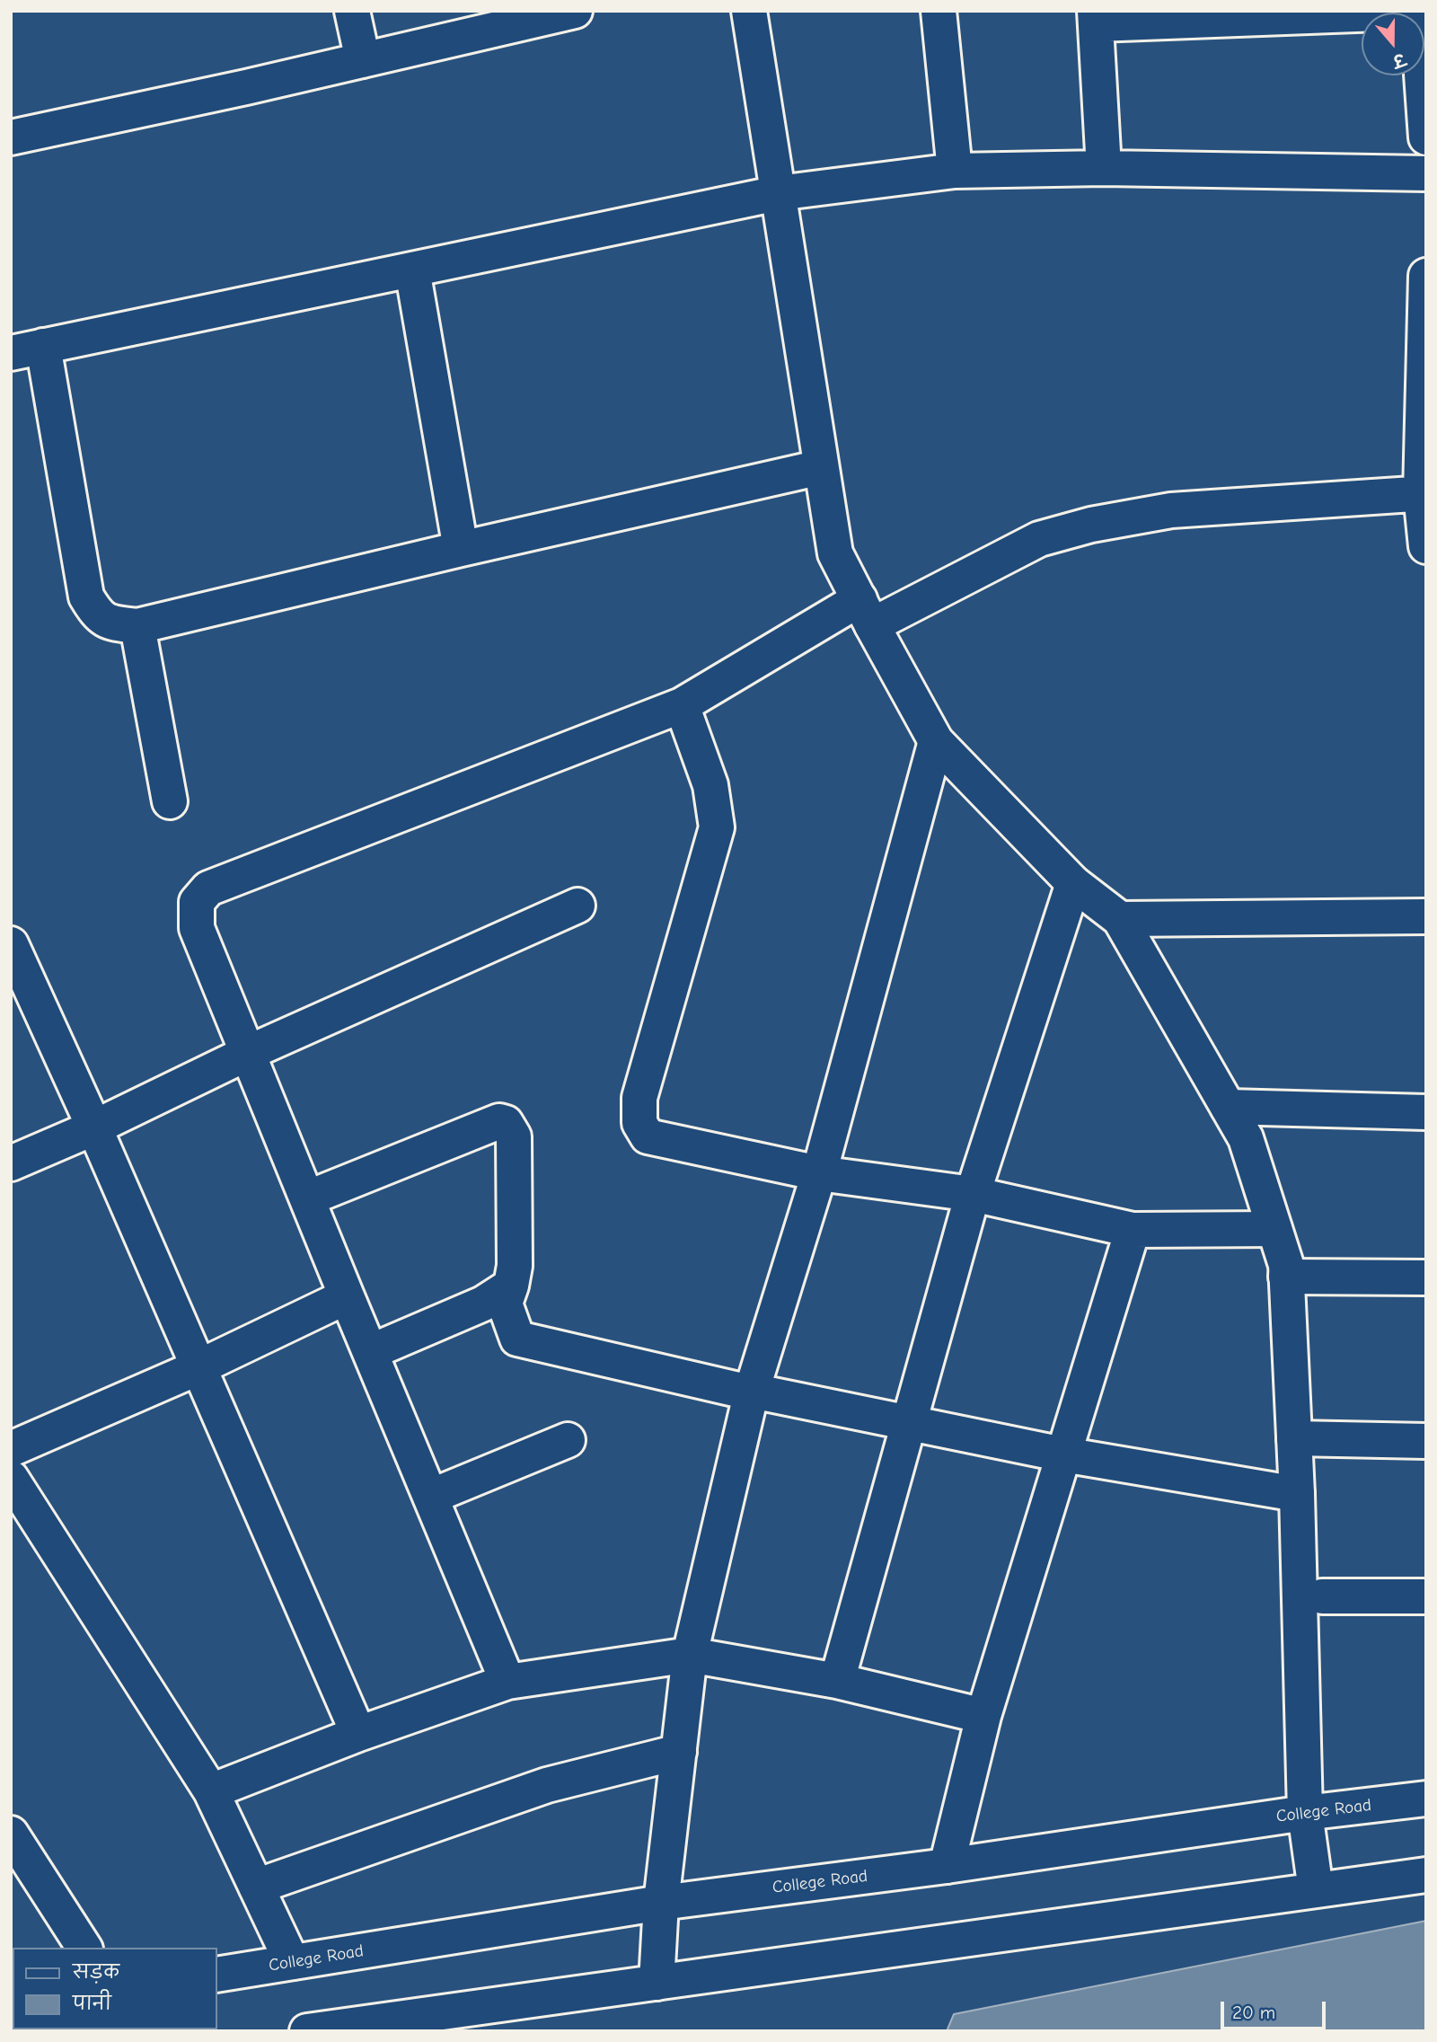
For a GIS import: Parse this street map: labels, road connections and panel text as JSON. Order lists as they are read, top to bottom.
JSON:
{
  "streets": {
    "street": ["College Road"]
  },
  "legend": ["सड़क", "पानी"],
  "scale_bar": "20 m",
  "north": "bottom"
}
